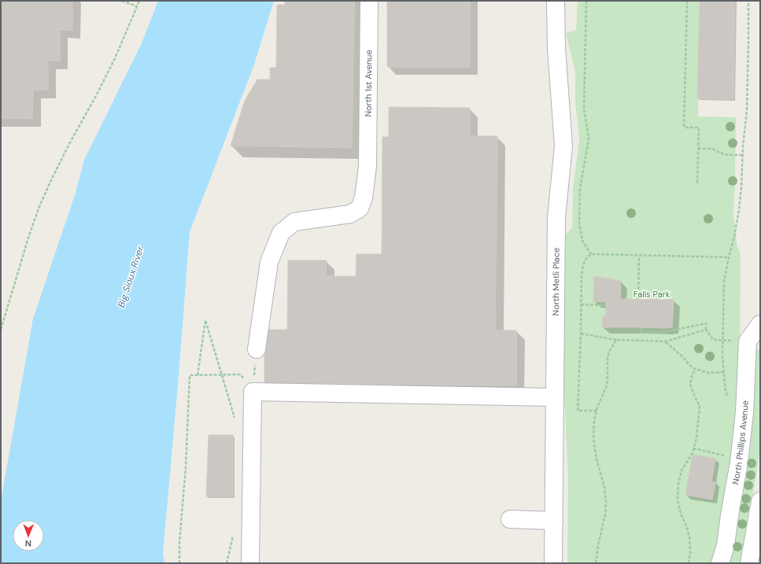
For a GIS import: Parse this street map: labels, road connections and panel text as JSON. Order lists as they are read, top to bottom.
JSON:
{
  "streets": {
    "street": ["North 1st Avenue", "North Metli Place", "North Phillips Avenue"]
  },
  "water": ["Big Sioux River"],
  "parks": ["Falls Park"],
  "north": "bottom"
}
